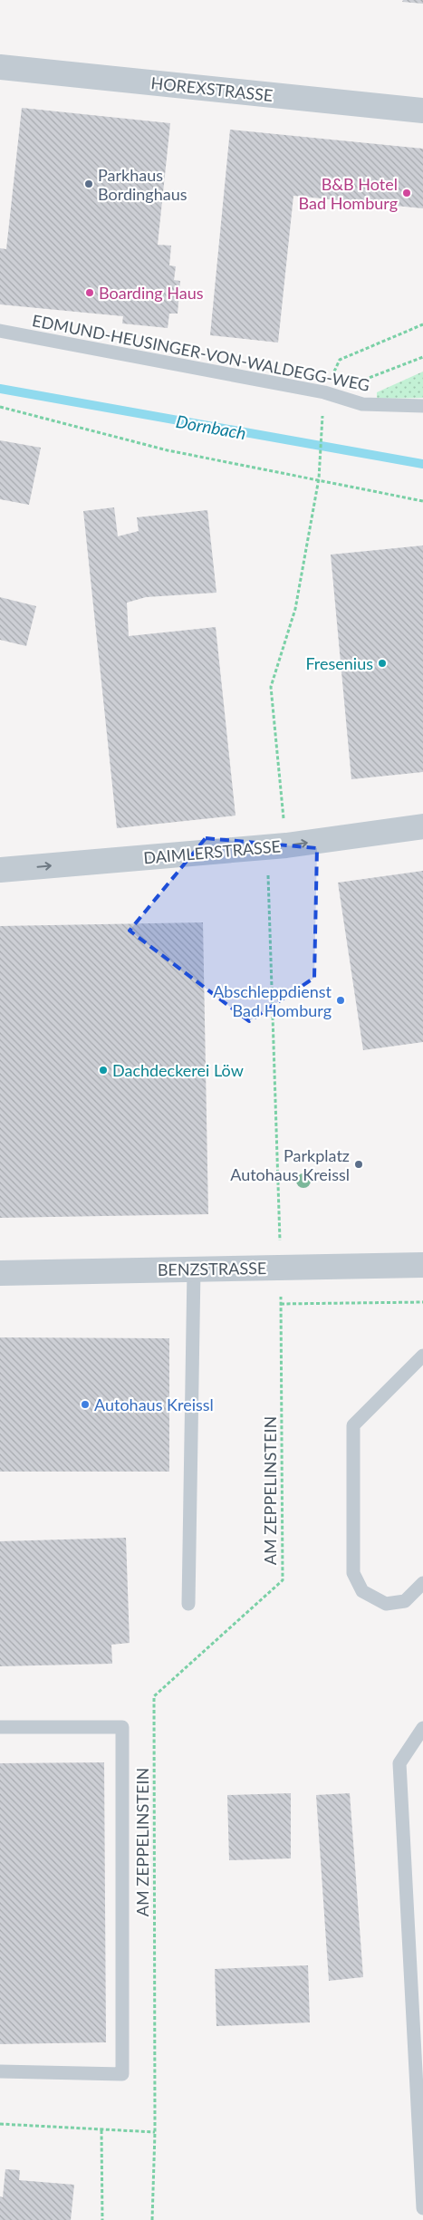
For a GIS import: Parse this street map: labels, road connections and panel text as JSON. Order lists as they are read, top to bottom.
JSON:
{
  "streets": {
    "street": ["HOREXSTRASSE", "DAIMLERSTRASSE", "BENZSTRASSE"],
    "lane": ["EDMUND-HEUSINGER-VON-WALDEGG-WEG"],
    "path": ["AM ZEPPELINSTEIN"]
  },
  "crossings": [
    ["EDMUND-HEUSINGER-VON-WALDEGG-WEG", "AM ZEPPELINSTEIN"],
    ["DAIMLERSTRASSE", "AM ZEPPELINSTEIN"],
    ["BENZSTRASSE", "AM ZEPPELINSTEIN"]
  ],
  "one_way": ["DAIMLERSTRASSE"],
  "water": ["Dornbach"],
  "places": [
    "Parkhaus Bordinghaus",
    "B&B Hotel Bad Homburg",
    "Boarding Haus",
    "Fresenius",
    "Abschleppdienst Bad Homburg",
    "Dachdeckerei Löw",
    "Parkplatz Autohaus Kreissl",
    "Autohaus Kreissl"
  ]
}
